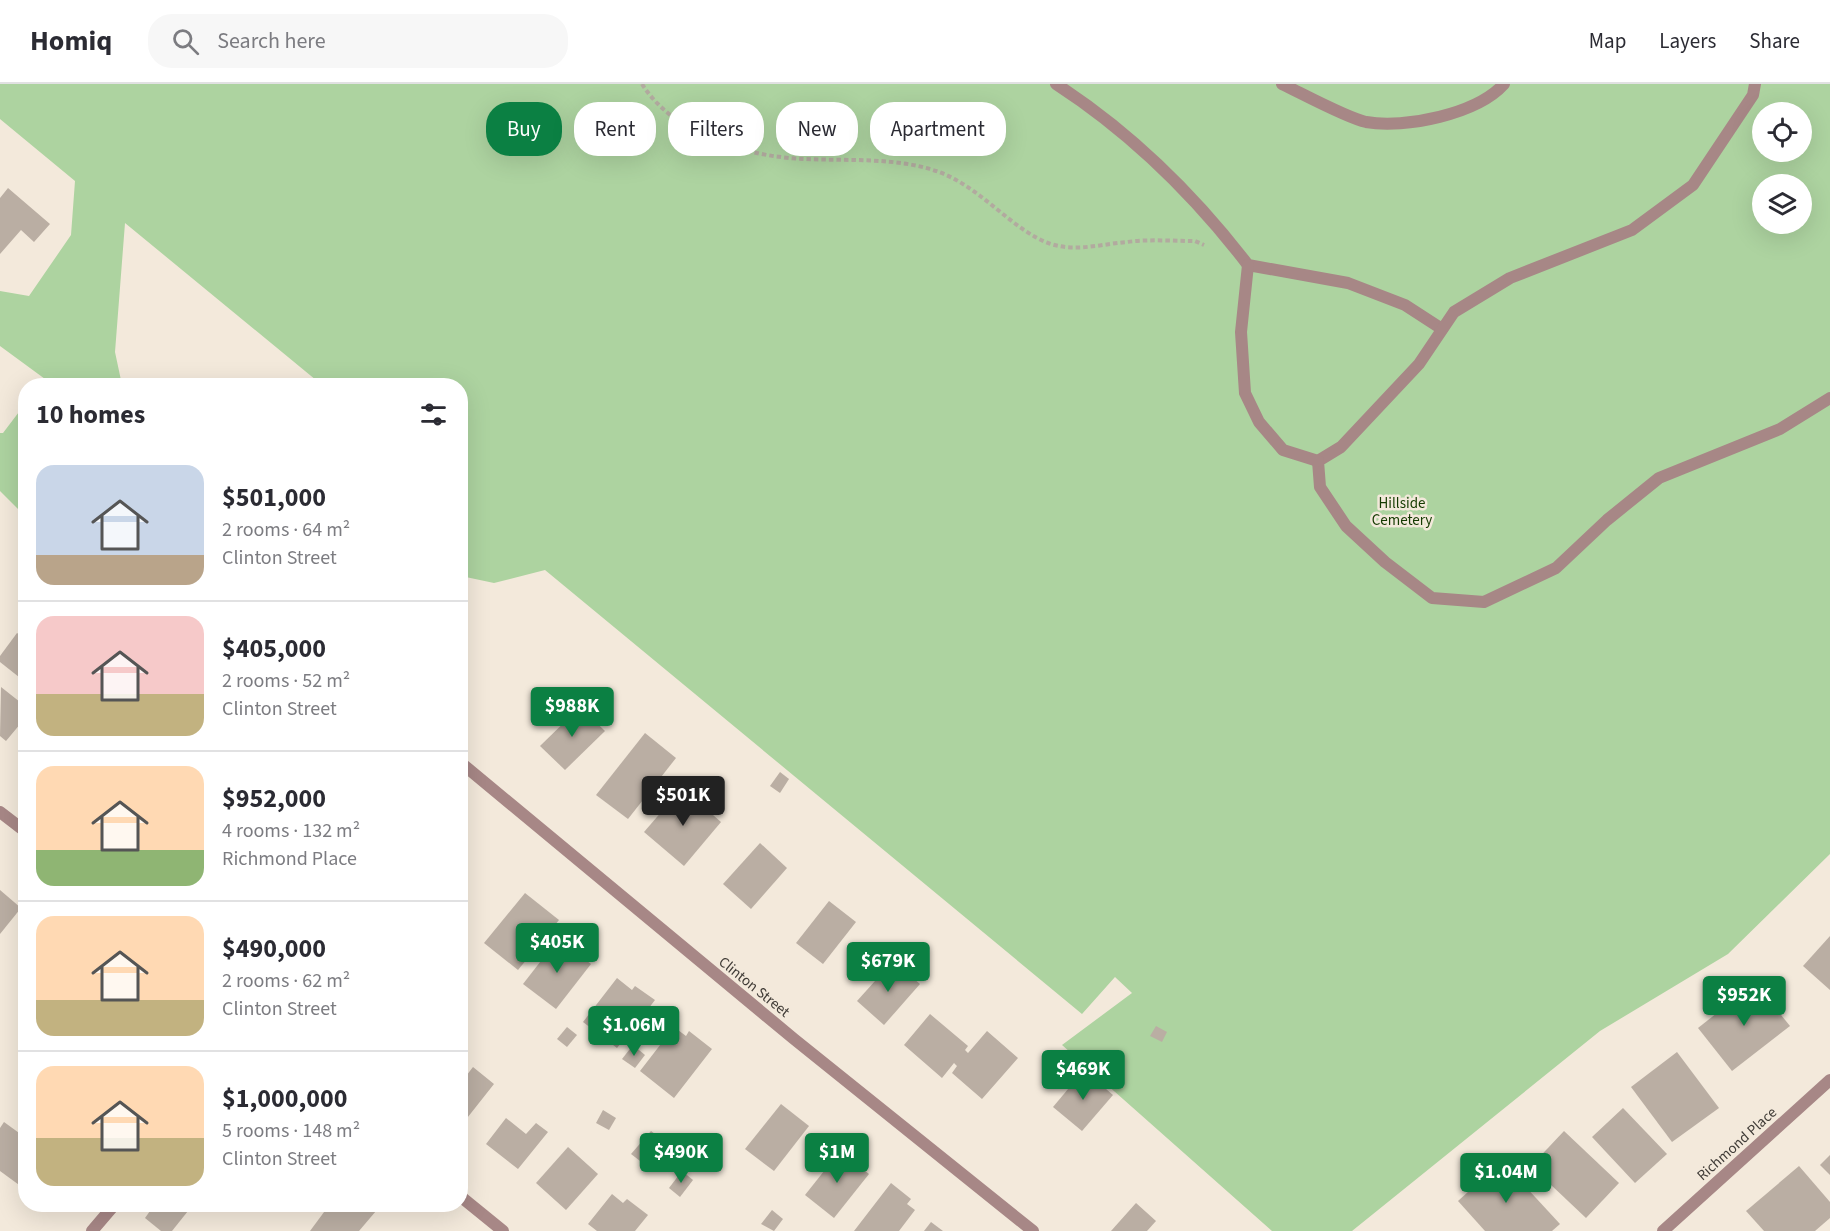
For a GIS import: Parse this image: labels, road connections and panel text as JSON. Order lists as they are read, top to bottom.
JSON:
{
  "streets": {
    "street": ["Clinton Street", "Richmond Place"]
  },
  "parks": ["Hillside Cemetery"],
  "page": {
    "header": "Homiq",
    "search": "Search here",
    "nav": ["Map", "Layers", "Share"],
    "chip": [
      "Buy",
      "Rent",
      "Filters",
      "New",
      "Apartment"
    ],
    "heading": "10 homes",
    "list": [
      {
        "name": "$501,000",
        "note": "2 rooms · 64 m² · Clinton Street"
      },
      {
        "name": "$405,000",
        "note": "2 rooms · 52 m² · Clinton Street"
      },
      {
        "name": "$952,000",
        "note": "4 rooms · 132 m² · Richmond Place"
      },
      {
        "name": "$490,000",
        "note": "2 rooms · 62 m² · Clinton Street"
      },
      {
        "name": "$1,000,000",
        "note": "5 rooms · 148 m² · Clinton Street"
      }
    ],
    "price": [
      "$988K",
      "$501K",
      "$405K",
      "$679K",
      "$952K",
      "$1.06M",
      "$469K",
      "$490K",
      "$1M",
      "$1.04M"
    ]
  }
}
